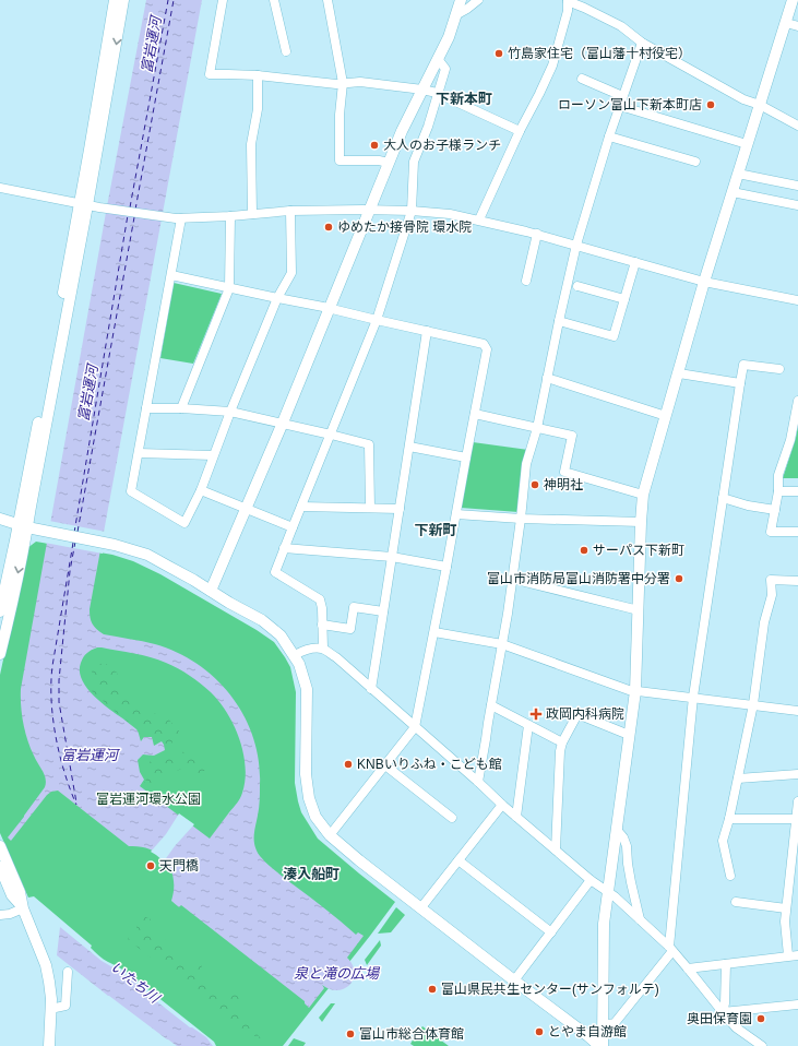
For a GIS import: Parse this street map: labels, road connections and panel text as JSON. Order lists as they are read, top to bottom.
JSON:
{
  "districts": ["下新本町", "下新町", "湊入船町"],
  "water": ["富岩運河", "泉と滝の広場", "いたち川"],
  "parks": ["富岩運河環水公園"],
  "places": {
    "other": [
      "竹島家住宅（富山藩十村役宅）",
      "ローソン富山下新本町店",
      "大人のお子様ランチ",
      "ゆめたか接骨院 環水院",
      "神明社",
      "サーパス下新町",
      "富山市消防局富山消防署中分署",
      "KNBいりふね・こども館",
      "天門橋",
      "富山県民共生センター(サンフォルテ)",
      "奥田保育園",
      "とやま自游館",
      "富山市総合体育館"
    ],
    "health": ["政岡内科病院"]
  }
}
